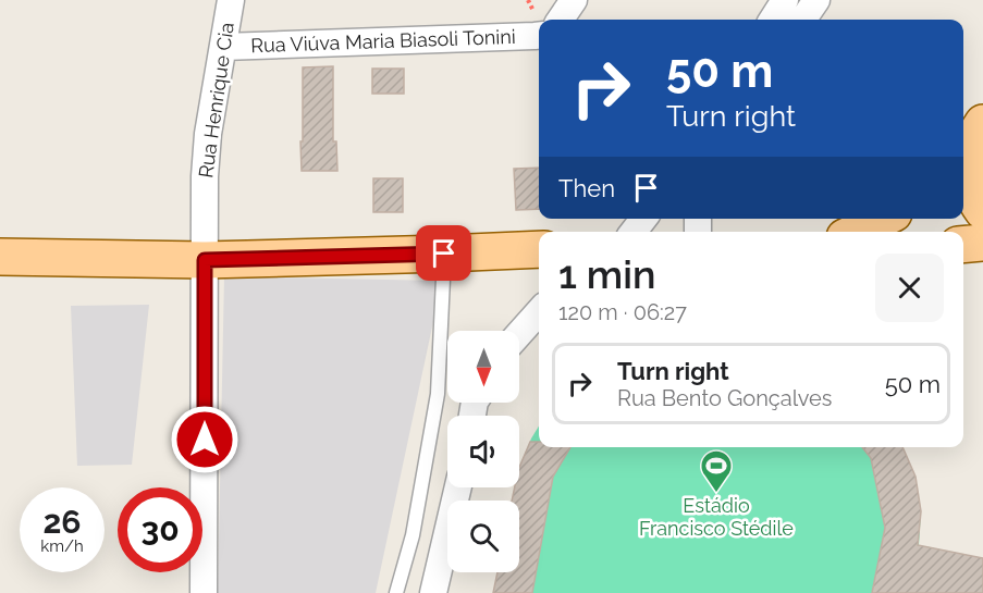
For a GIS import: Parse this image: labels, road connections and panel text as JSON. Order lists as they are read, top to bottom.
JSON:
{
  "streets": {
    "street": ["Rua Viúva Maria Biasoli Tonini", "Rua Henrique Cia"]
  },
  "crossings": [
    ["Rua Viúva Maria Biasoli Tonini", "Rua Henrique Cia"]
  ],
  "places": {
    "sports": ["Estádio Francisco Stédile"]
  },
  "north": "bottom",
  "page": {
    "turn": ["50 m", "Turn right"],
    "then": "Then",
    "heading": ["1 min", "120 m · 06:27"],
    "list": [
      {
        "name": "Turn right",
        "note": "Rua Bento Gonçalves",
        "value": "50 m"
      }
    ],
    "speed": "26 km/h",
    "limit": "30"
  }
}
